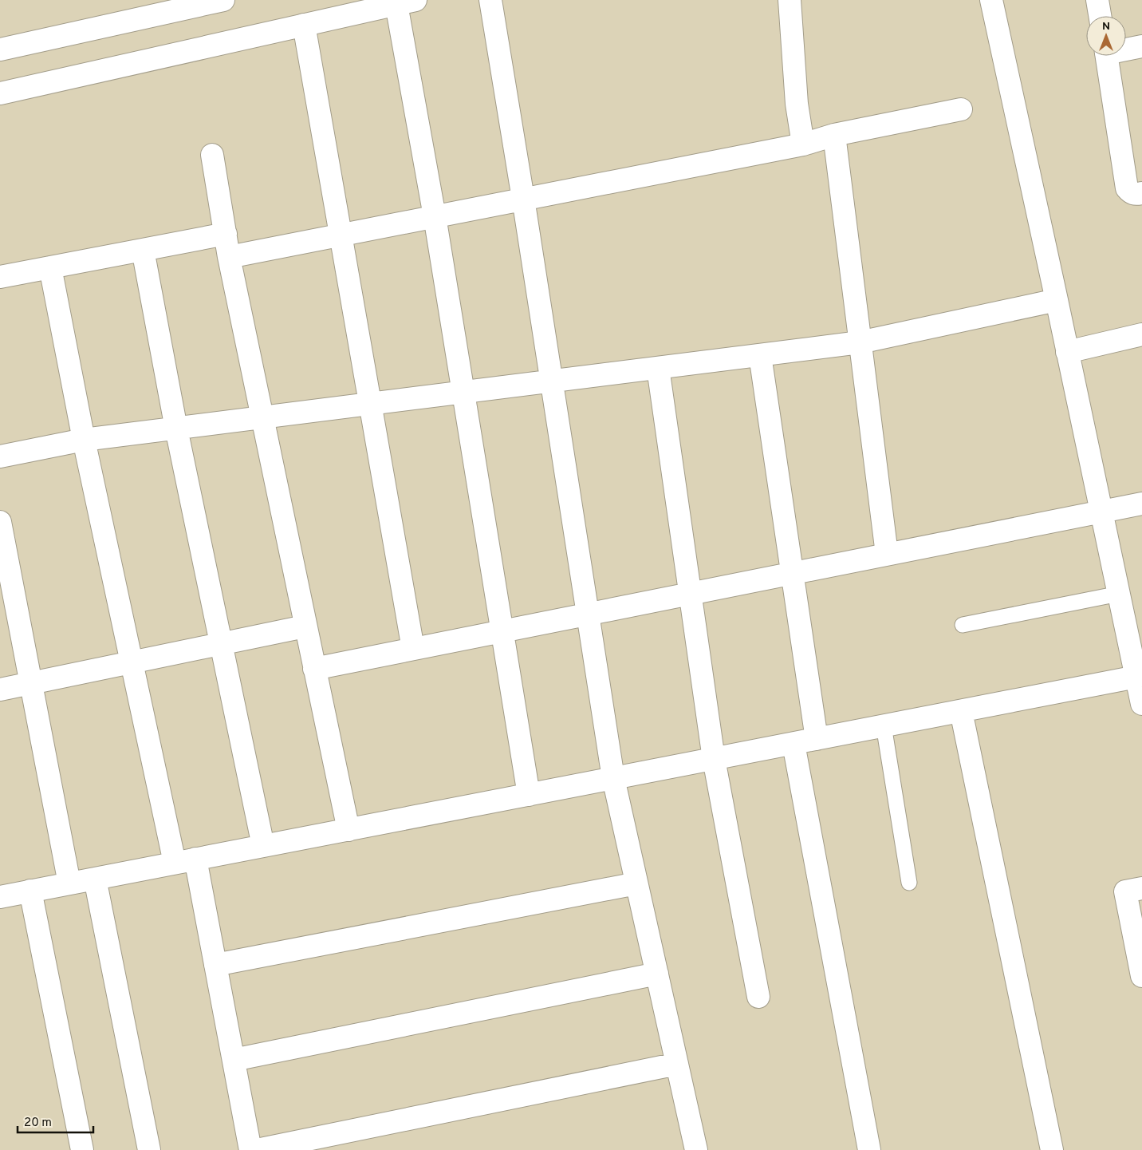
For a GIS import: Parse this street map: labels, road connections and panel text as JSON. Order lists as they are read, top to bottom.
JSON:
{
  "scale_bar": "20 m",
  "north": "top"
}
